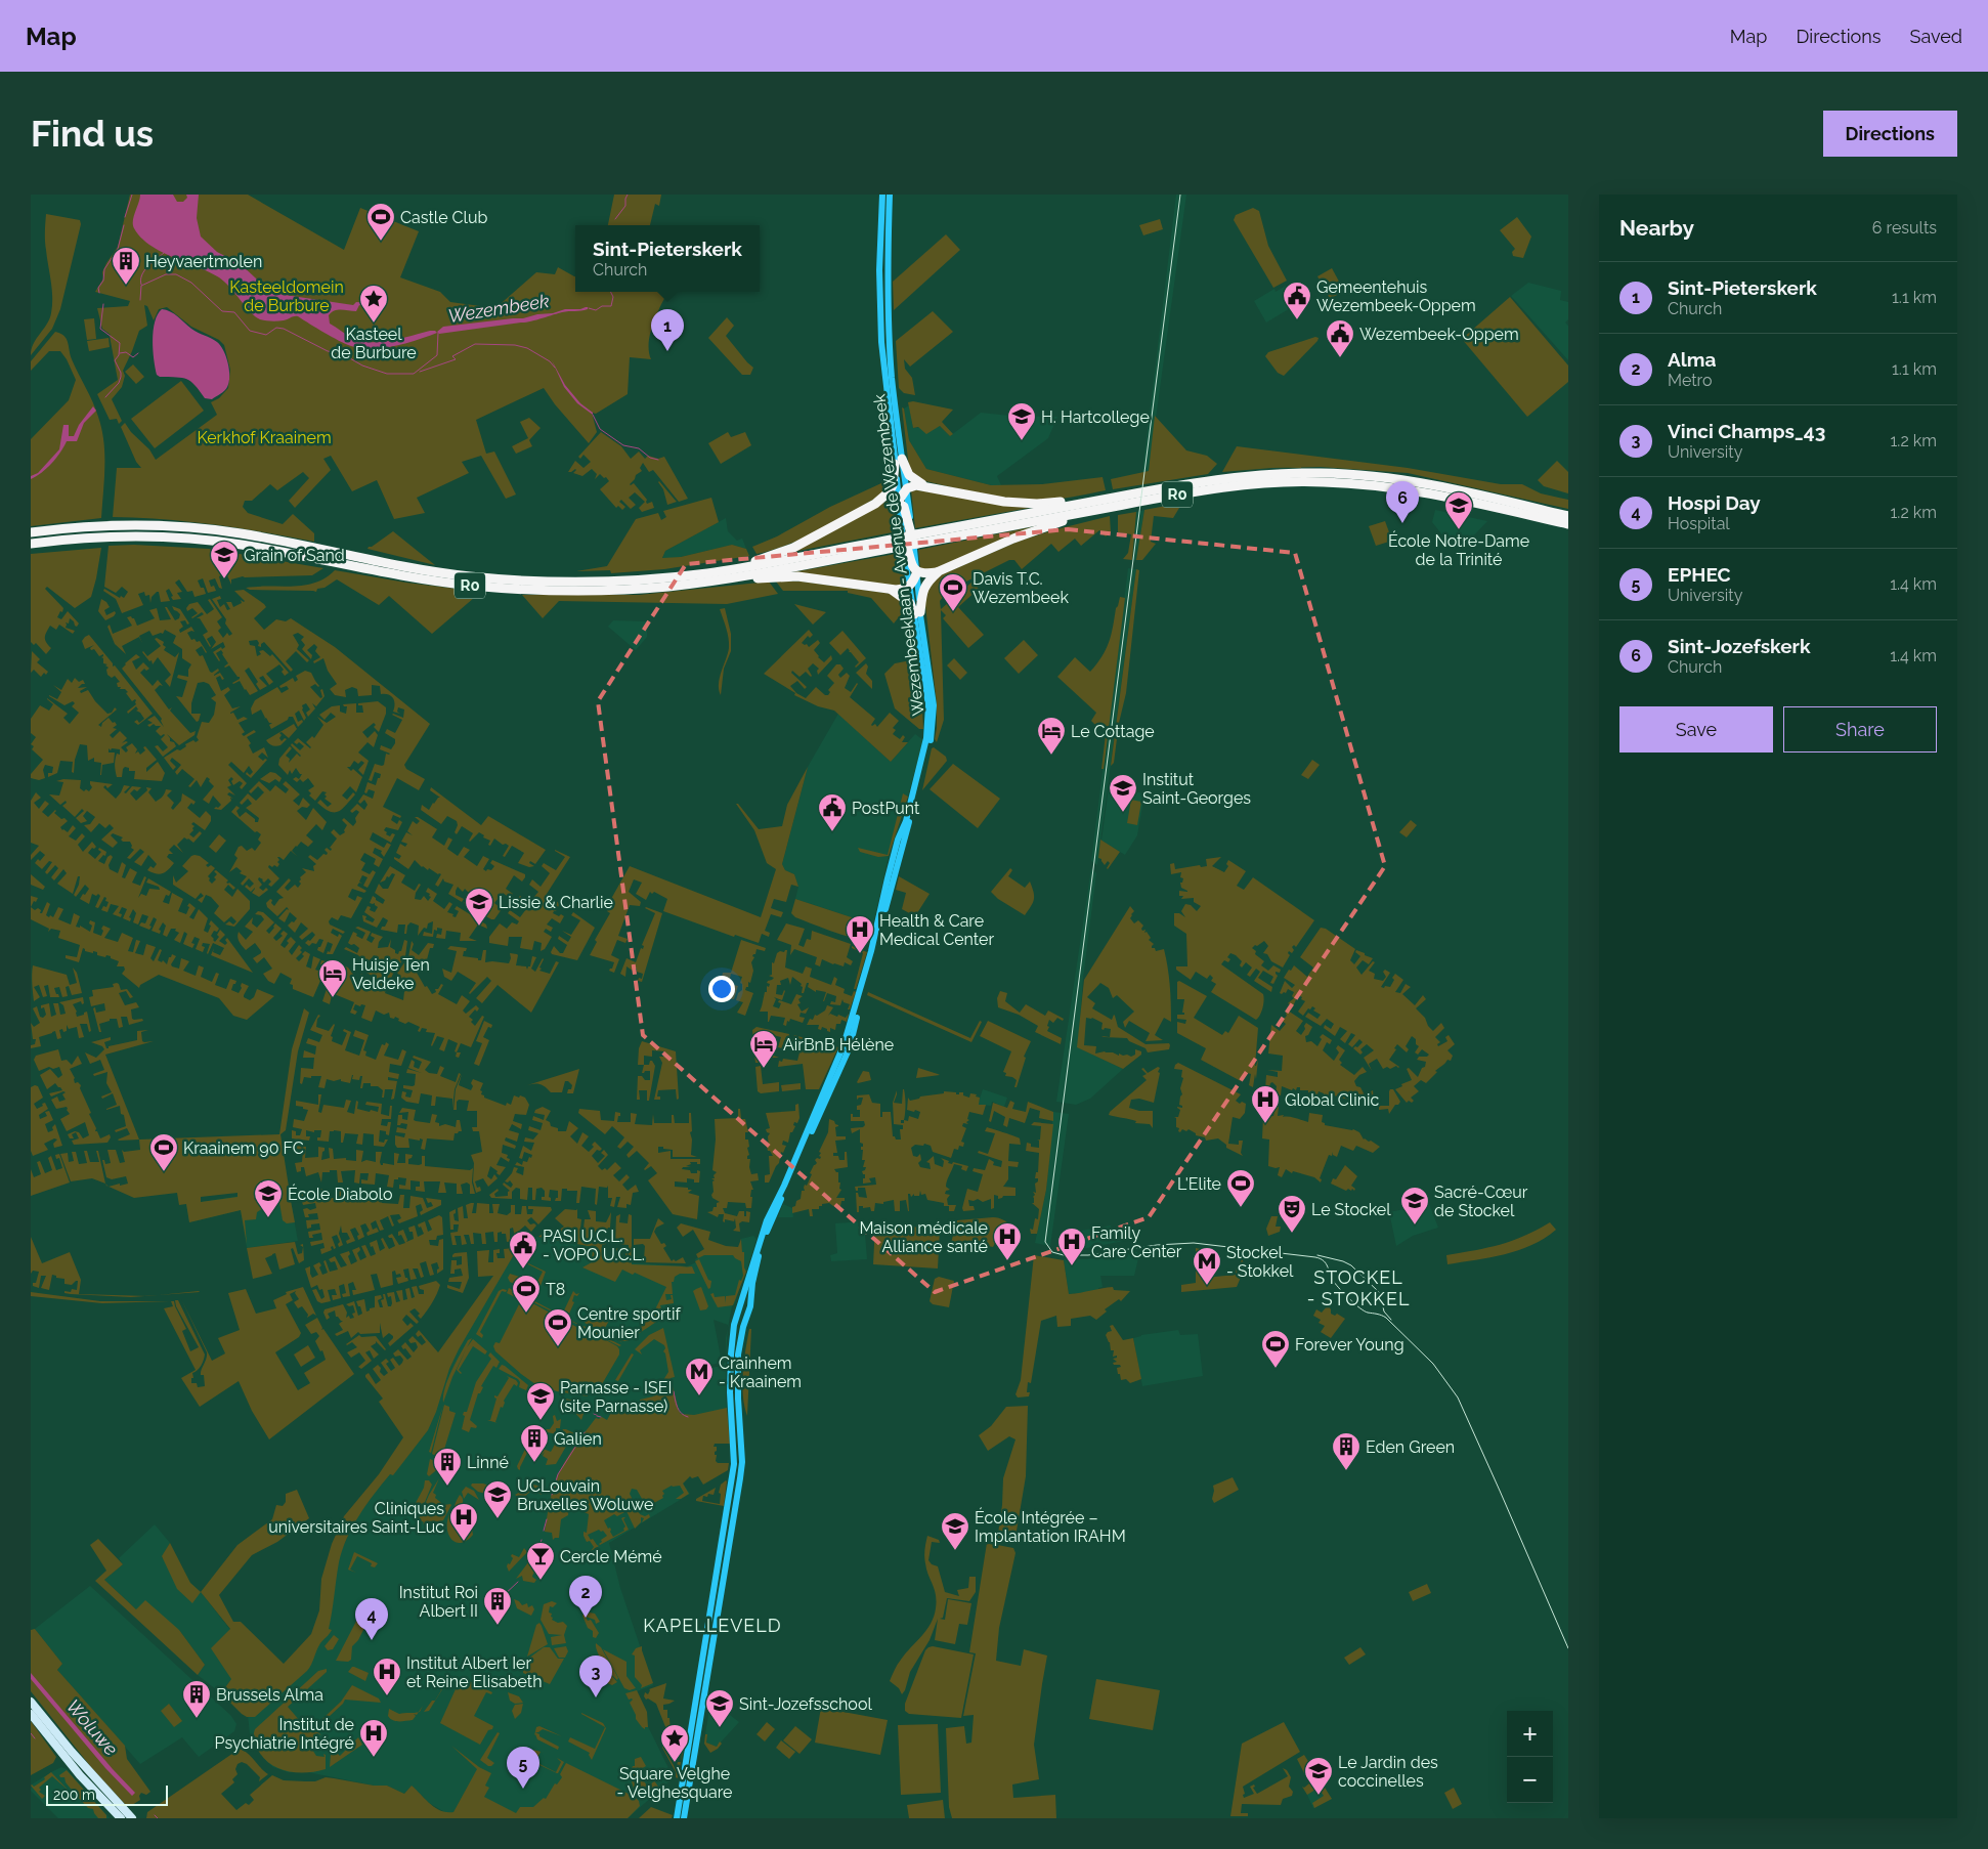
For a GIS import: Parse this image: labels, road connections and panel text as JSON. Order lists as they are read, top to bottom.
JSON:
{
  "streets": {
    "highway": ["R0"],
    "main road": ["Wezembeeklaan - Avenue de Wezembeek"]
  },
  "crossings": [
    ["R0", "Wezembeeklaan - Avenue de Wezembeek"]
  ],
  "districts": ["STOCKEL - STOKKEL", "KAPELLEVELD"],
  "water": ["Wezembeek", "Woluwe"],
  "parks": ["Kasteeldomein de Burbure", "Kerkhof Kraainem"],
  "places": {
    "sports": [
      "Castle Club",
      "Davis T.C. Wezembeek",
      "Kraainem 90 FC",
      "L'Elite",
      "T8",
      "Centre sportif Mounier",
      "Forever Young"
    ],
    "building": [
      "Heyvaertmolen",
      "Galien",
      "Eden Green",
      "Linné",
      "Institut Roi Albert II",
      "Brussels Alma"
    ],
    "public building": [
      "Gemeentehuis Wezembeek-Oppem",
      "Wezembeek-Oppem",
      "PostPunt",
      "PASI U.C.L. - VOPO U.C.L."
    ],
    "place": ["Kasteel de Burbure", "Square Velghe - Velghesquare"],
    "school or university": [
      "H. Hartcollege",
      "École Notre-Dame de la Trinité",
      "Grain of Sand",
      "Institut Saint-Georges",
      "Lissie & Charlie",
      "École Diabolo",
      "Sacré-Cœur de Stockel",
      "Parnasse - ISEI (site Parnasse)",
      "UCLouvain Bruxelles Woluwe",
      "École Intégrée – Implantation IRAHM",
      "Sint-Jozefsschool",
      "Le Jardin des coccinelles"
    ],
    "hotel": ["Le Cottage", "Huisje Ten Veldeke", "AirBnB Hélène"],
    "hospital": [
      "Health & Care Medical Center",
      "Global Clinic",
      "Maison médicale Alliance santé",
      "Family Care Center",
      "Cliniques universitaires Saint-Luc",
      "Institut Albert Ier et Reine Elisabeth",
      "Institut de Psychiatrie Intégré"
    ],
    "theatre": ["Le Stockel"],
    "metro station": ["Stockel - Stokkel", "Crainhem - Kraainem"],
    "bar": ["Cercle Mémé"]
  },
  "scale_bar": "200 m",
  "page": {
    "header": "Map",
    "nav": ["Map", "Directions", "Saved"],
    "buttons": [
      "Directions",
      ["Save", "Share"]
    ],
    "title": "Find us",
    "heading": ["Nearby", "6 results"],
    "popup": ["Sint-Pieterskerk", "Church"],
    "list": [
      {
        "mark": "1",
        "name": "Sint-Pieterskerk",
        "note": "Church",
        "value": "1.1 km"
      },
      {
        "mark": "2",
        "name": "Alma",
        "note": "Metro",
        "value": "1.1 km"
      },
      {
        "mark": "3",
        "name": "Vinci Champs_43",
        "note": "University",
        "value": "1.2 km"
      },
      {
        "mark": "4",
        "name": "Hospi Day",
        "note": "Hospital",
        "value": "1.2 km"
      },
      {
        "mark": "5",
        "name": "EPHEC",
        "note": "University",
        "value": "1.4 km"
      },
      {
        "mark": "6",
        "name": "Sint-Jozefskerk",
        "note": "Church",
        "value": "1.4 km"
      }
    ],
    "pins": [
      "1",
      "6",
      "2",
      "4",
      "3",
      "5"
    ],
    "map_buttons": ["+", "−"],
    "scale": "200 m"
  }
}
